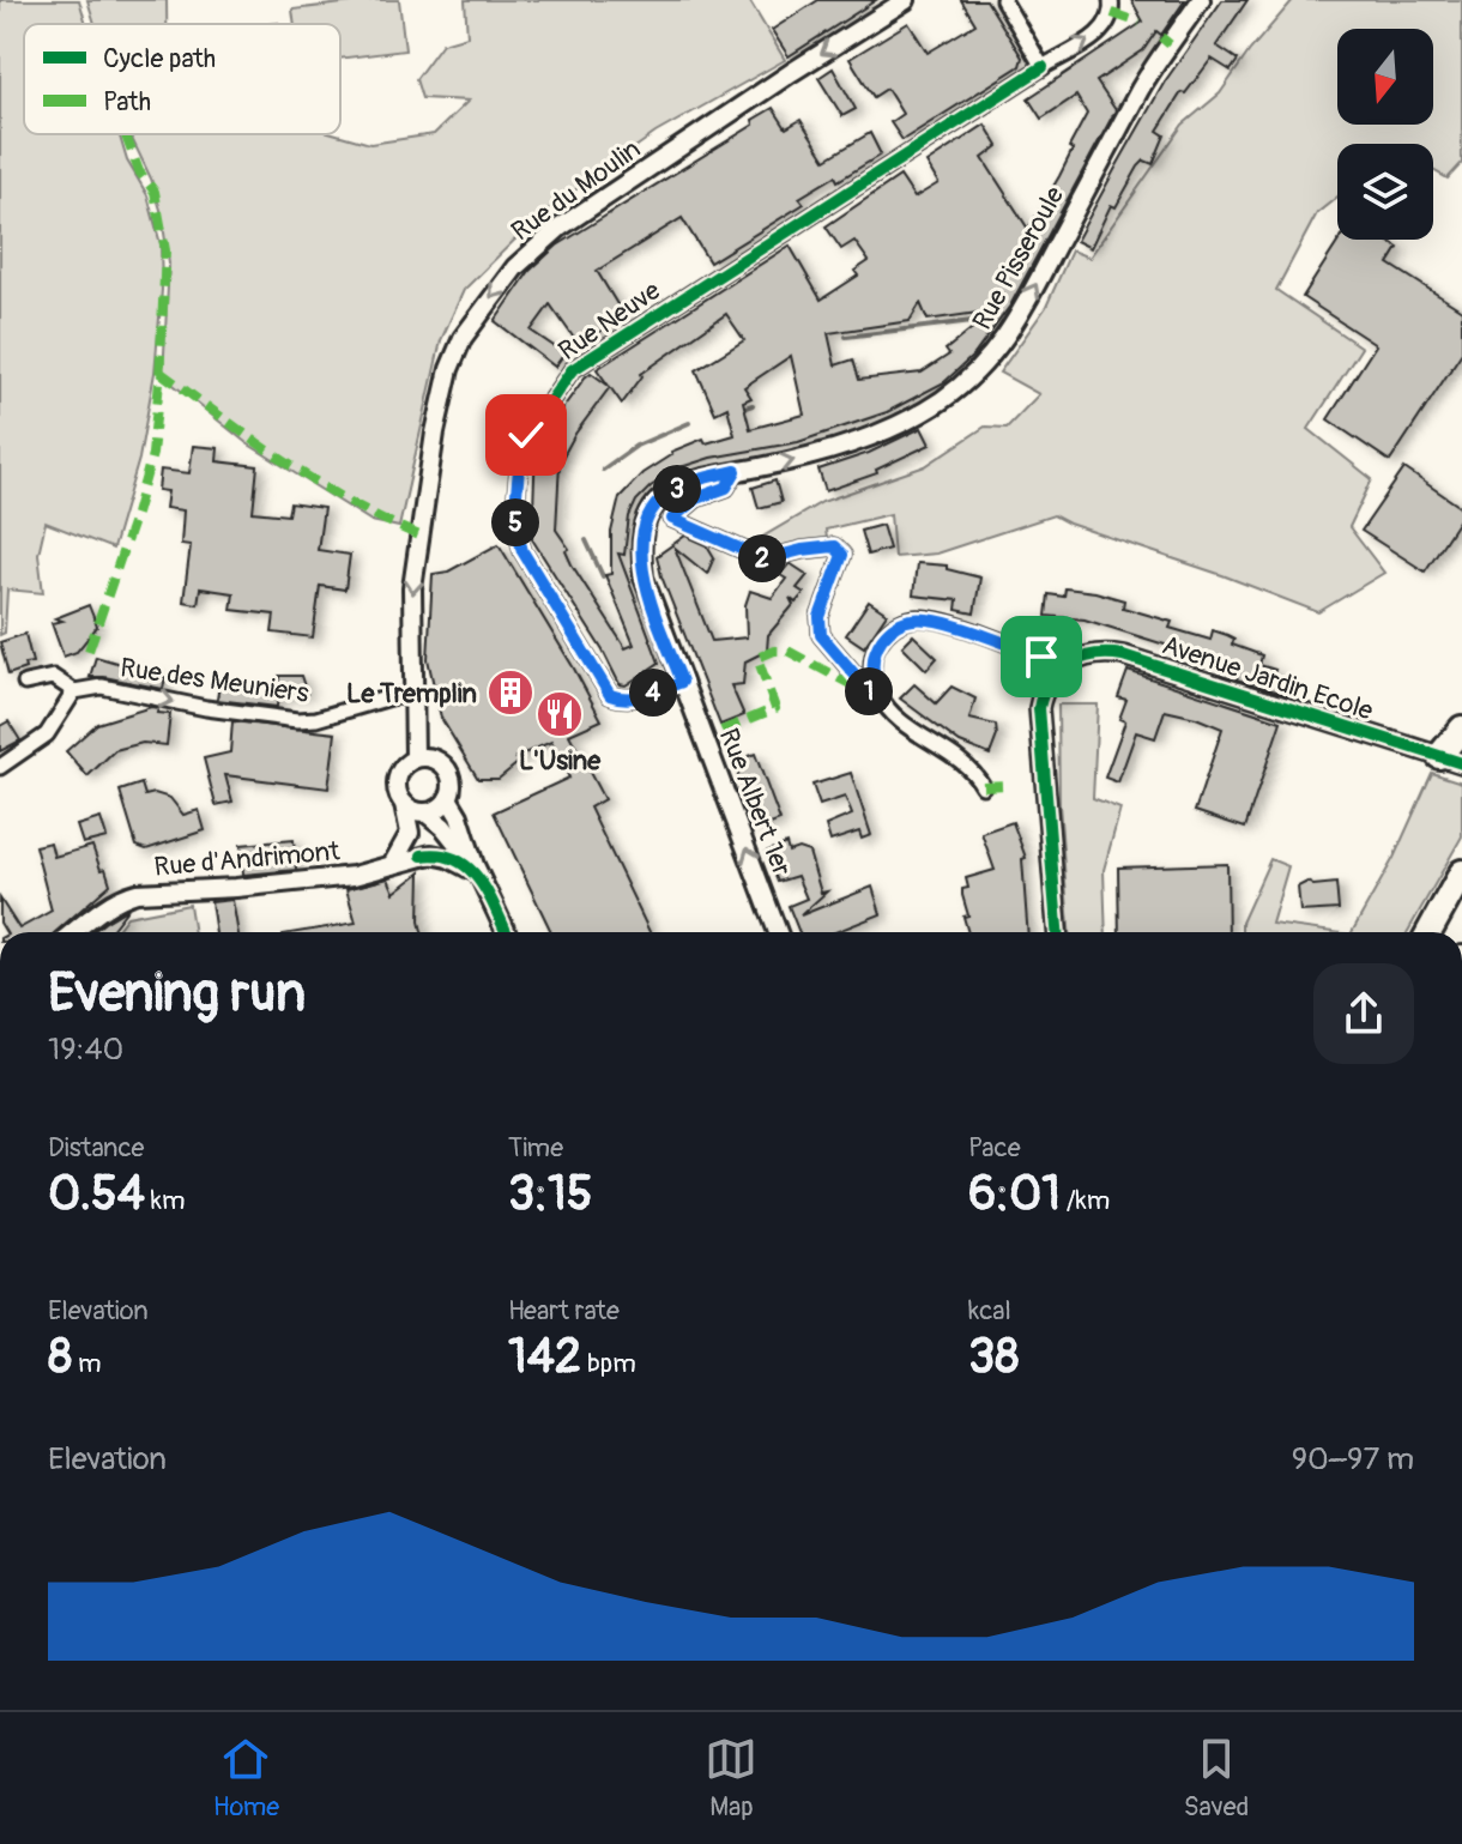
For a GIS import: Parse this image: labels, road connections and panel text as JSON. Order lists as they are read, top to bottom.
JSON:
{
  "streets": {
    "main road": [
      "Rue du Moulin",
      "Rue Pisseroule",
      "Avenue Jardin Ecole",
      "Rue Albert 1er",
      "Rue d'Andrimont"
    ],
    "street": ["Rue Neuve", "Rue des Meuniers"]
  },
  "crossings": [
    ["Rue du Moulin", "Rue des Meuniers"],
    ["Rue Pisseroule", "Rue Neuve"],
    ["Rue Pisseroule", "Rue Albert 1er"],
    ["Rue Neuve", "Rue Albert 1er"]
  ],
  "one_way": [
    "Rue du Moulin",
    "Rue Pisseroule",
    "Rue des Meuniers",
    "Rue Albert 1er"
  ],
  "places": {
    "building": ["Le Tremplin"],
    "restaurant": ["L'Usine"]
  },
  "legend": ["Cycle path", "Path"],
  "north": "bottom",
  "page": {
    "pins": [
      "3",
      "5",
      "2",
      "1",
      "4"
    ],
    "heading": ["Evening run", "19:40"],
    "stats": [
      ["Distance", "0.54 km"],
      ["Time", "3:15"],
      ["Pace", "6:01 /km"],
      ["Elevation", "8 m"],
      ["Heart rate", "142 bpm"],
      ["kcal", "38"]
    ],
    "chart": ["Elevation", "90–97 m"],
    "tabs": ["Home", "Map", "Saved"]
  }
}
